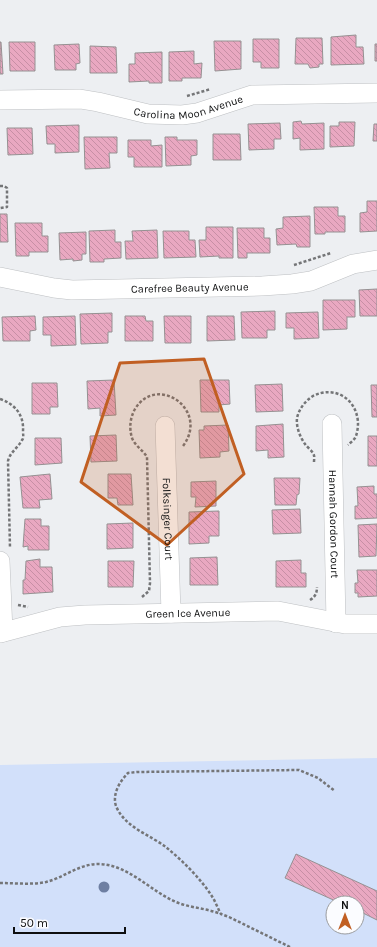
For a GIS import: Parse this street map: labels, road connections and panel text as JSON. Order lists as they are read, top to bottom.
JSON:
{
  "streets": {
    "street": [
      "Carolina Moon Avenue",
      "Carefree Beauty Avenue",
      "Folksinger Court",
      "Hannah Gordon Court",
      "Green Ice Avenue"
    ]
  },
  "crossings": [
    ["Folksinger Court", "Green Ice Avenue"],
    ["Hannah Gordon Court", "Green Ice Avenue"]
  ],
  "scale_bar": "50 m",
  "north": "top"
}
